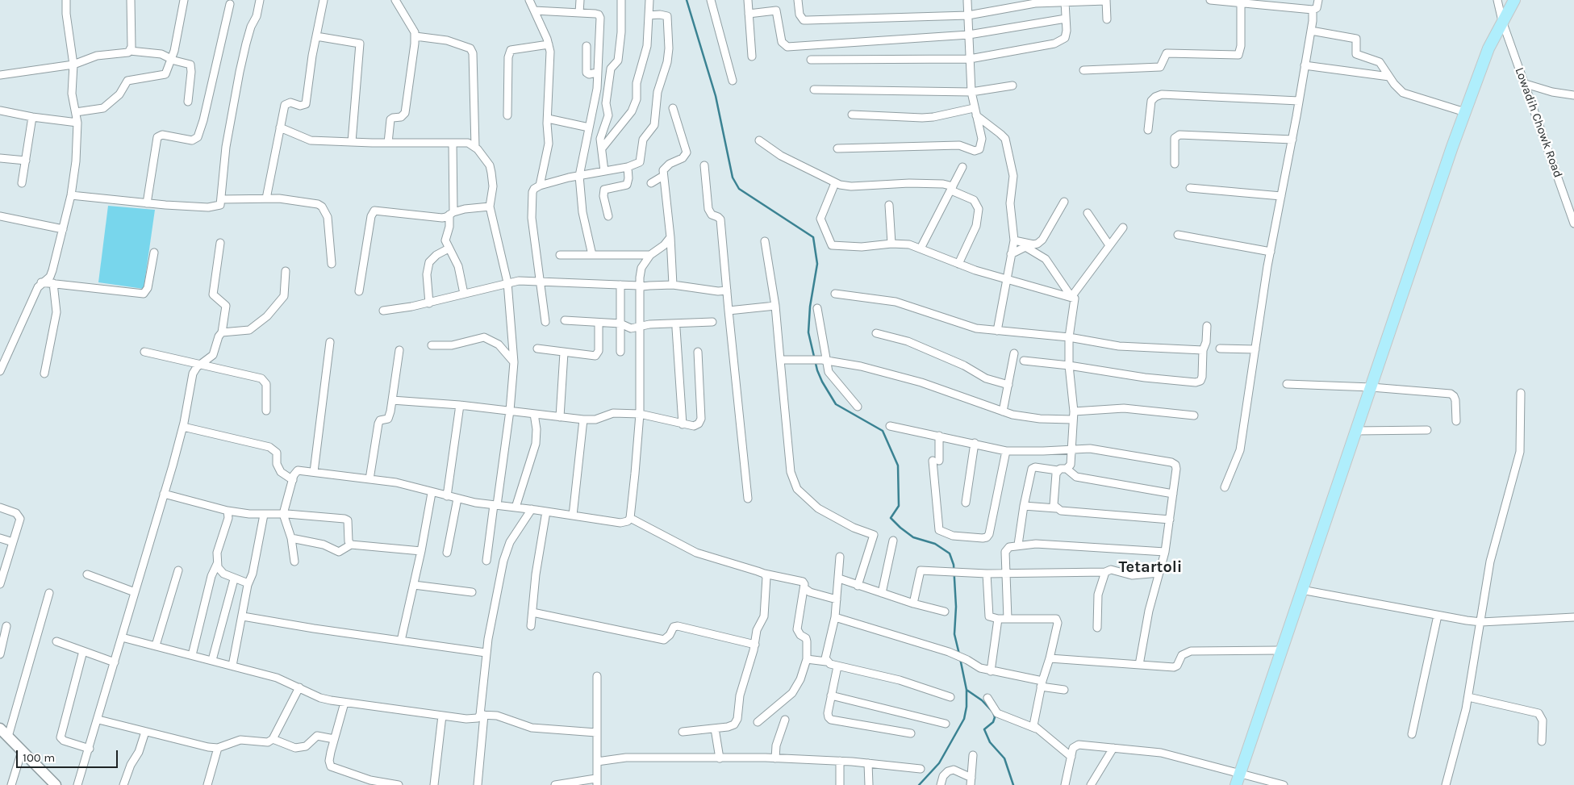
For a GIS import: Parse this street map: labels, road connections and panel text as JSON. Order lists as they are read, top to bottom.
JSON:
{
  "streets": {
    "street": ["Lowadih Chowk Road"]
  },
  "districts": ["Tetartoli"],
  "scale_bar": "100 m"
}
